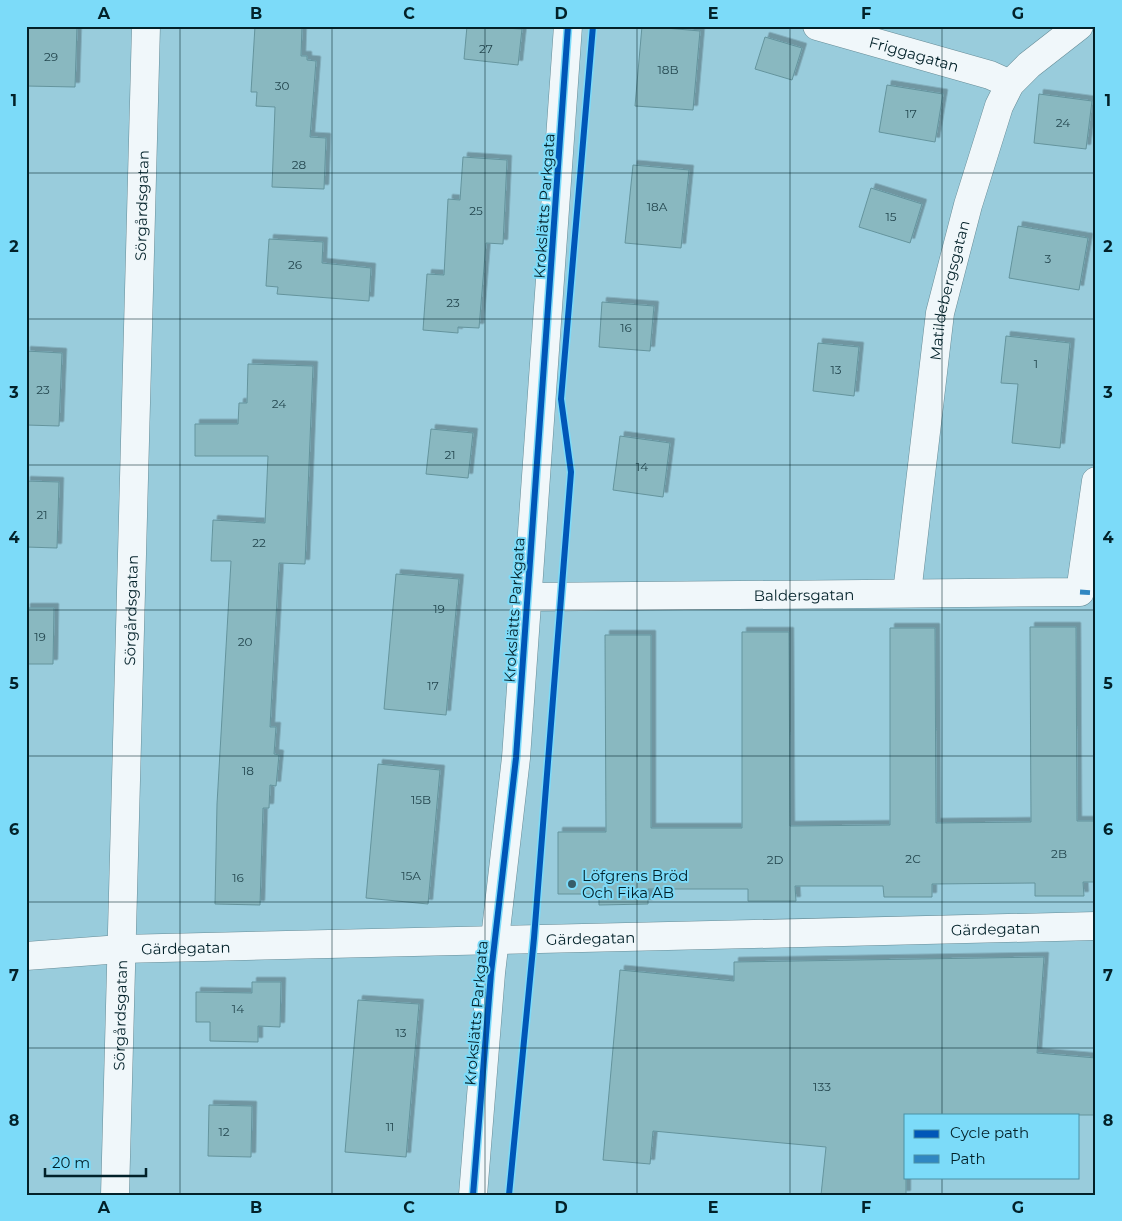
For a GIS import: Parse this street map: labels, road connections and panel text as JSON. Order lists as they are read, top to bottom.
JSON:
{
  "streets": {
    "street": [
      "Friggagatan",
      "Sörgårdsgatan",
      "Krokslätts Parkgata",
      "Matildebergsgatan",
      "Baldersgatan",
      "Gärdegatan"
    ]
  },
  "crossings": [
    ["Friggagatan", "Matildebergsgatan"],
    ["Sörgårdsgatan", "Gärdegatan"],
    ["Krokslätts Parkgata", "Baldersgatan"],
    ["Krokslätts Parkgata", "Gärdegatan"],
    ["Matildebergsgatan", "Baldersgatan"]
  ],
  "places": ["Löfgrens Bröd Och Fika AB"],
  "house_numbers": [
    "27",
    "29",
    "18B",
    "30",
    "17",
    "24",
    "28",
    "18A",
    "25",
    "15",
    "3",
    "26",
    "23",
    "16",
    "1",
    "13",
    "23",
    "24",
    "21",
    "14",
    "21",
    "22",
    "19",
    "19",
    "20",
    "17",
    "18",
    "15B",
    "2B",
    "2C",
    "2D",
    "15A",
    "16",
    "14",
    "13",
    "133",
    "11",
    "12"
  ],
  "legend": ["Cycle path", "Path"],
  "scale_bar": "20 m",
  "grid": {
    "columns": [
      "A",
      "B",
      "C",
      "D",
      "E",
      "F",
      "G"
    ],
    "rows": [
      "1",
      "2",
      "3",
      "4",
      "5",
      "6",
      "7",
      "8"
    ]
  }
}
